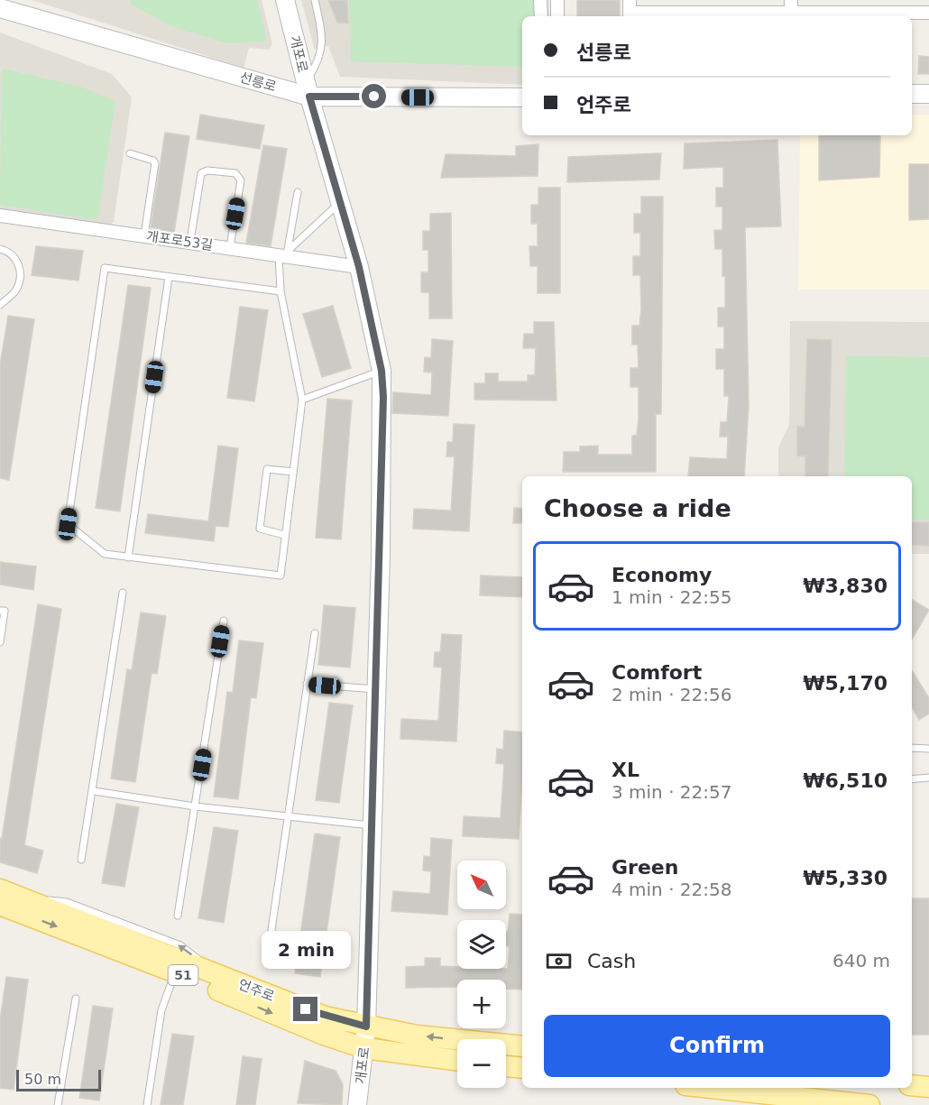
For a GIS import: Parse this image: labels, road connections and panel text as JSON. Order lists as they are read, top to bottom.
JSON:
{
  "streets": {
    "main road": ["51", "언주로"],
    "street": ["개포로", "선릉로", "개포로53길"]
  },
  "crossings": [
    ["개포로", "선릉로"],
    ["개포로", "개포로53길"],
    ["개포로", "언주로"]
  ],
  "scale_bar": "50 m",
  "north": "top left",
  "page": {
    "banner": ["선릉로", "언주로"],
    "heading": "Choose a ride",
    "list": [
      {
        "name": "Economy",
        "note": "1 min · 22:55",
        "value": "₩3,830"
      },
      {
        "name": "Comfort",
        "note": "2 min · 22:56",
        "value": "₩5,170"
      },
      {
        "name": "XL",
        "note": "3 min · 22:57",
        "value": "₩6,510"
      },
      {
        "name": "Green",
        "note": "4 min · 22:58",
        "value": "₩5,330"
      }
    ],
    "map_buttons": ["+", "−"],
    "bubble": "2 min",
    "pay": ["Cash", "640 m"],
    "buttons": "Confirm",
    "scale": "50 m"
  }
}
